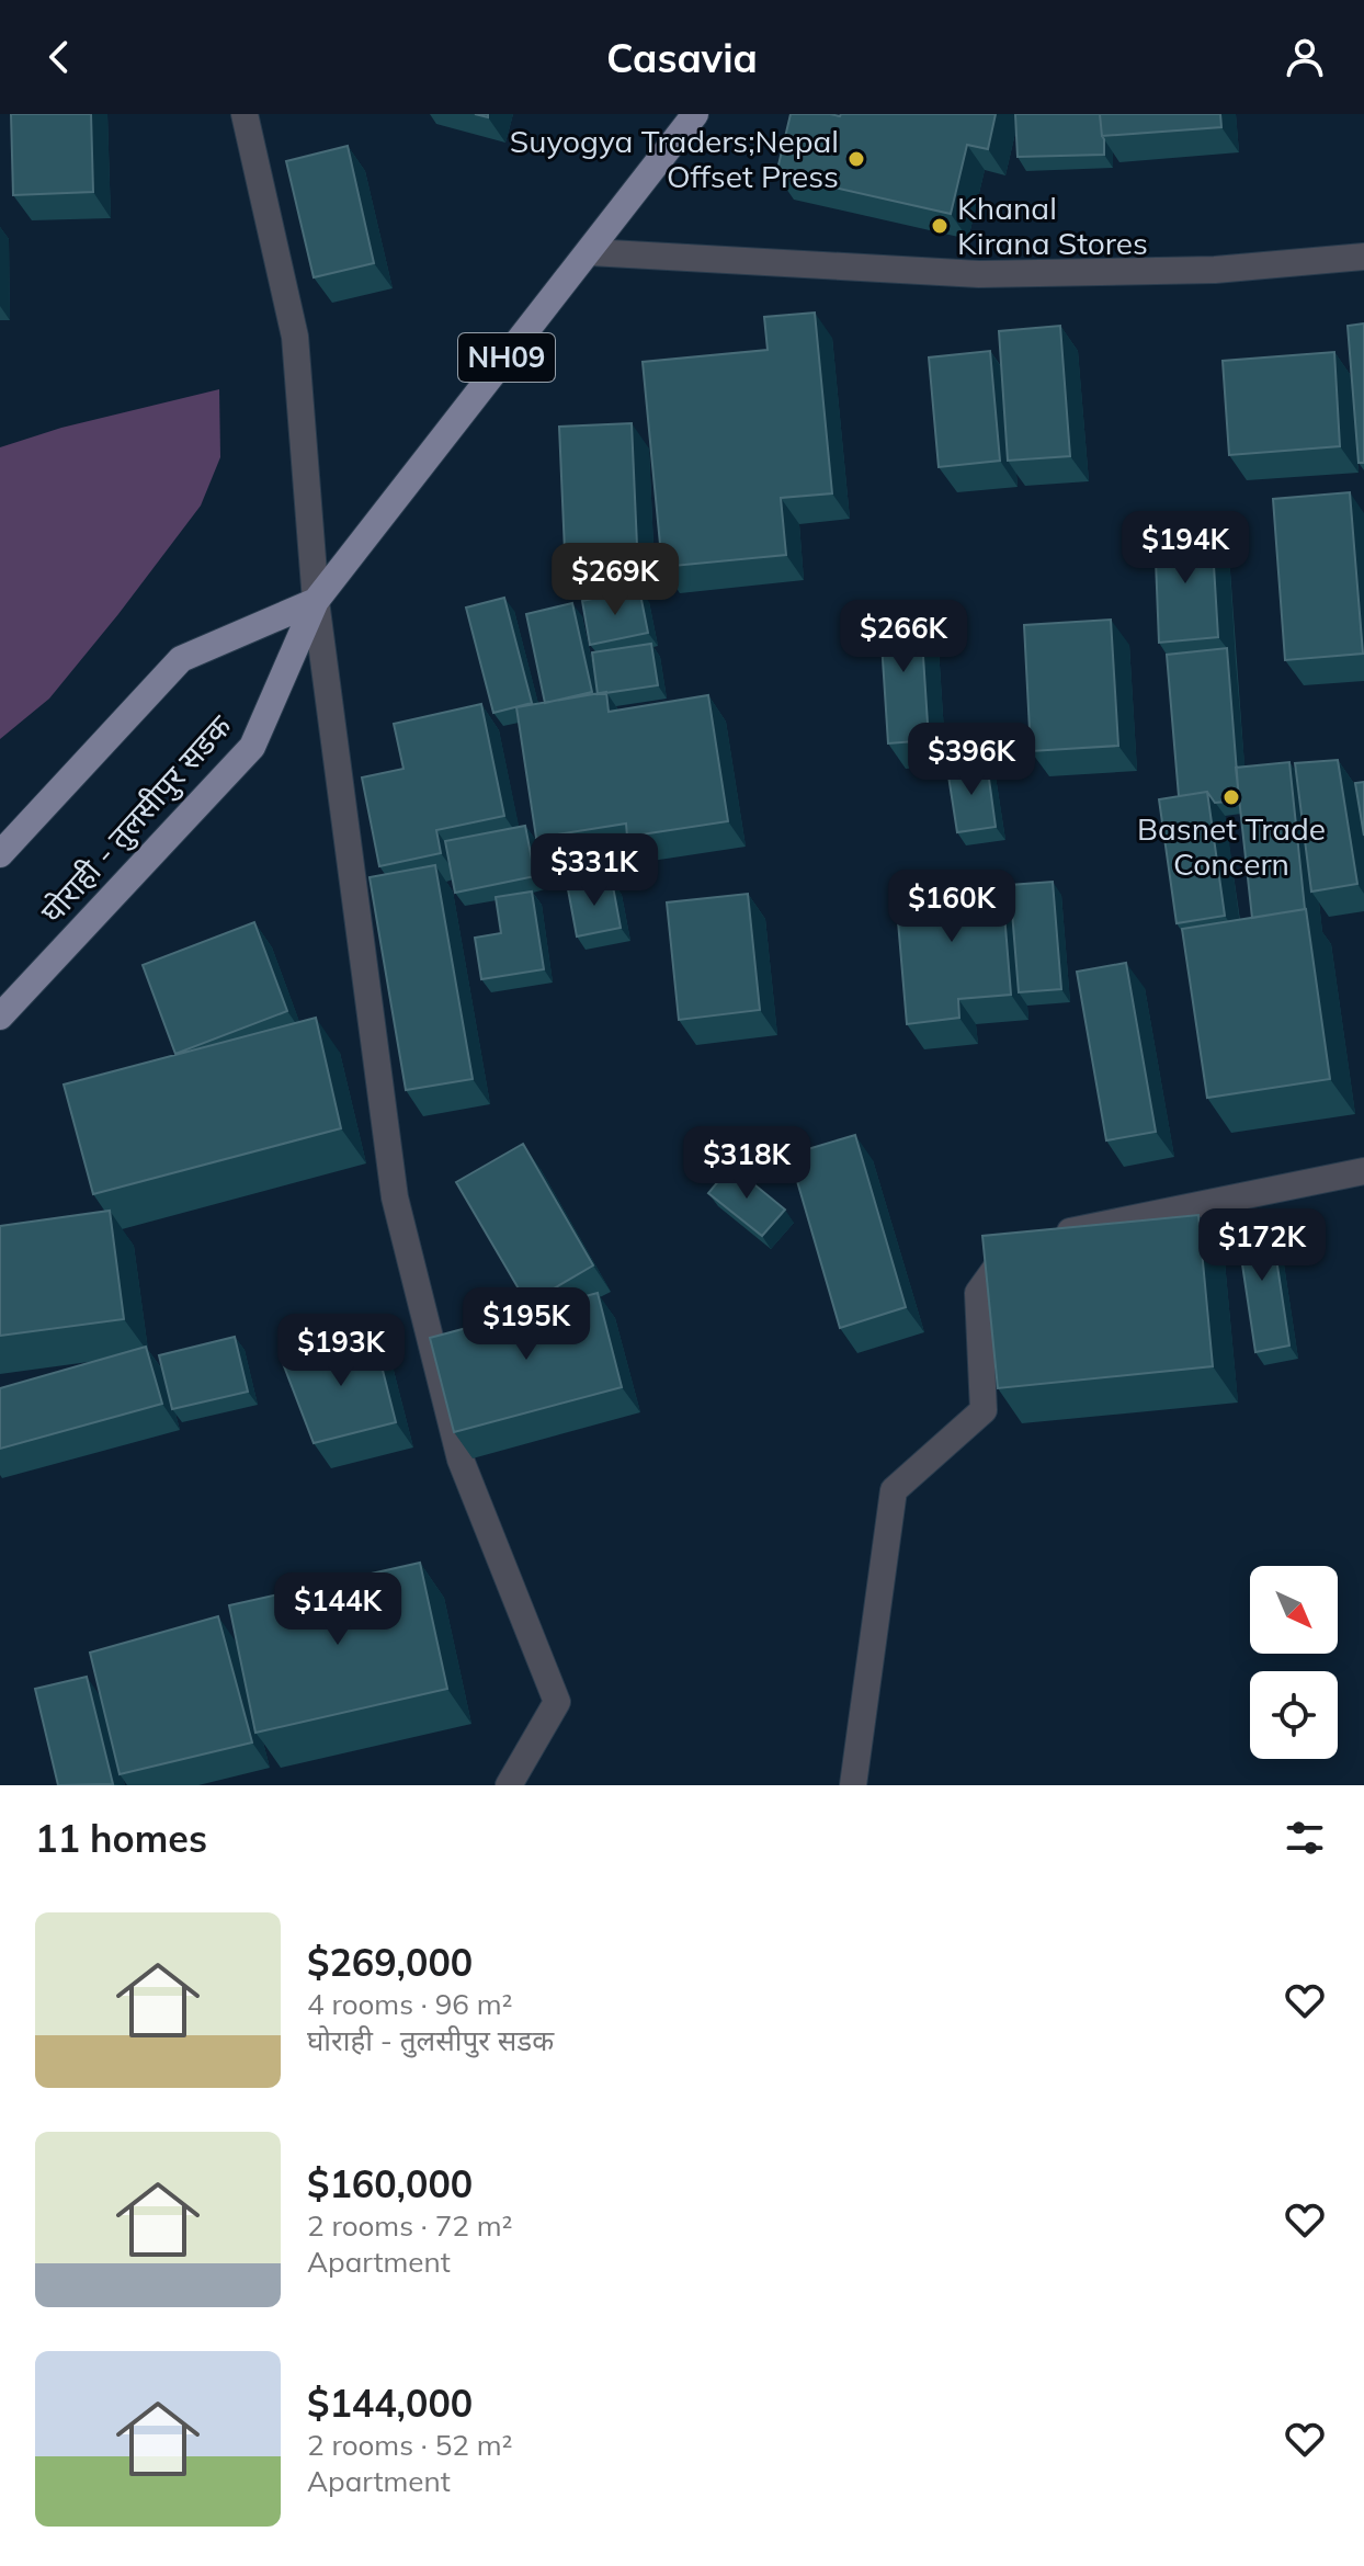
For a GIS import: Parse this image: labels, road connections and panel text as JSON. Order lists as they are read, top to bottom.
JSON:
{
  "streets": {
    "main road": ["NH09", "घोराही - तुलसीपुर सडक"]
  },
  "places": ["Suyogya Traders;Nepal Offset Press", "Khanal Kirana Stores", "Basnet Trade Concern"],
  "north": "bottom right",
  "page": {
    "header": "Casavia",
    "price": [
      "$194K",
      "$269K",
      "$266K",
      "$396K",
      "$331K",
      "$160K",
      "$318K",
      "$172K",
      "$195K",
      "$193K",
      "$144K"
    ],
    "heading": "11 homes",
    "list": [
      {
        "name": "$269,000",
        "note": "4 rooms · 96 m² · घोराही - तुलसीपुर सडक"
      },
      {
        "name": "$160,000",
        "note": "2 rooms · 72 m² · Apartment"
      },
      {
        "name": "$144,000",
        "note": "2 rooms · 52 m² · Apartment"
      }
    ]
  }
}
